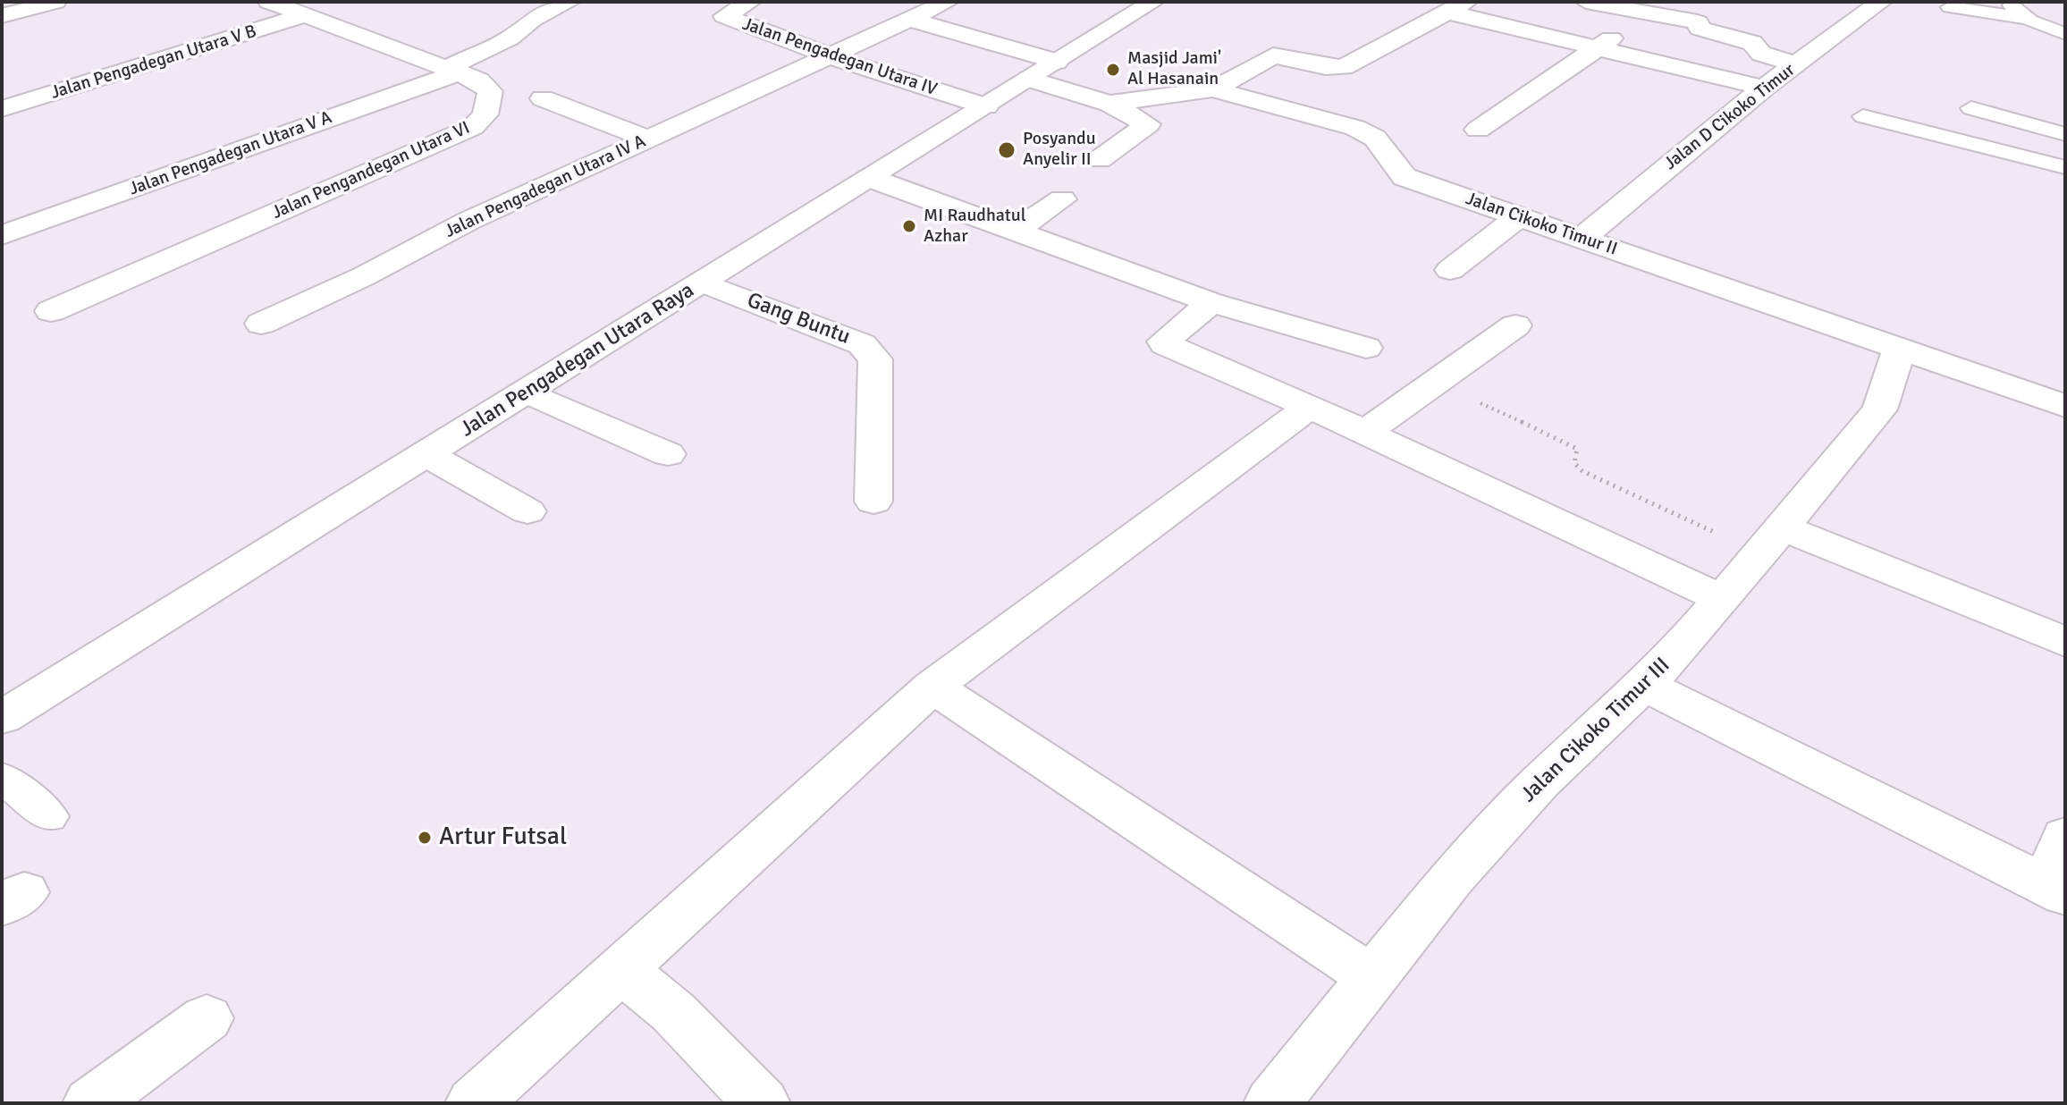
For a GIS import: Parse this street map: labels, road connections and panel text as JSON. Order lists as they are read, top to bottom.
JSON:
{
  "streets": {
    "street": [
      "Jalan Pengadegan Utara IV",
      "Jalan Pengadegan Utara V B",
      "Jalan D Cikoko Timur",
      "Jalan Pengadegan Utara V A",
      "Jalan Pengandegan Utara VI",
      "Jalan Pengadegan Utara IV A",
      "Jalan Cikoko Timur II",
      "Gang Buntu",
      "Jalan Pengadegan Utara Raya",
      "Jalan Cikoko Timur III"
    ]
  },
  "crossings": [
    ["Jalan Pengadegan Utara IV", "Jalan Pengadegan Utara IV A"],
    ["Jalan Pengadegan Utara IV", "Jalan Pengadegan Utara Raya"],
    ["Jalan Pengadegan Utara V B", "Jalan Pengandegan Utara VI"],
    ["Jalan D Cikoko Timur", "Jalan Cikoko Timur II"],
    ["Jalan Pengadegan Utara V A", "Jalan Pengandegan Utara VI"],
    ["Jalan Cikoko Timur II", "Jalan Pengadegan Utara Raya"],
    ["Jalan Cikoko Timur II", "Jalan Cikoko Timur III"],
    ["Gang Buntu", "Jalan Pengadegan Utara Raya"]
  ],
  "places": [
    "Masjid Jami' Al Hasanain",
    "Posyandu Anyelir II",
    "MI Raudhatul Azhar",
    "Artur Futsal"
  ]
}
